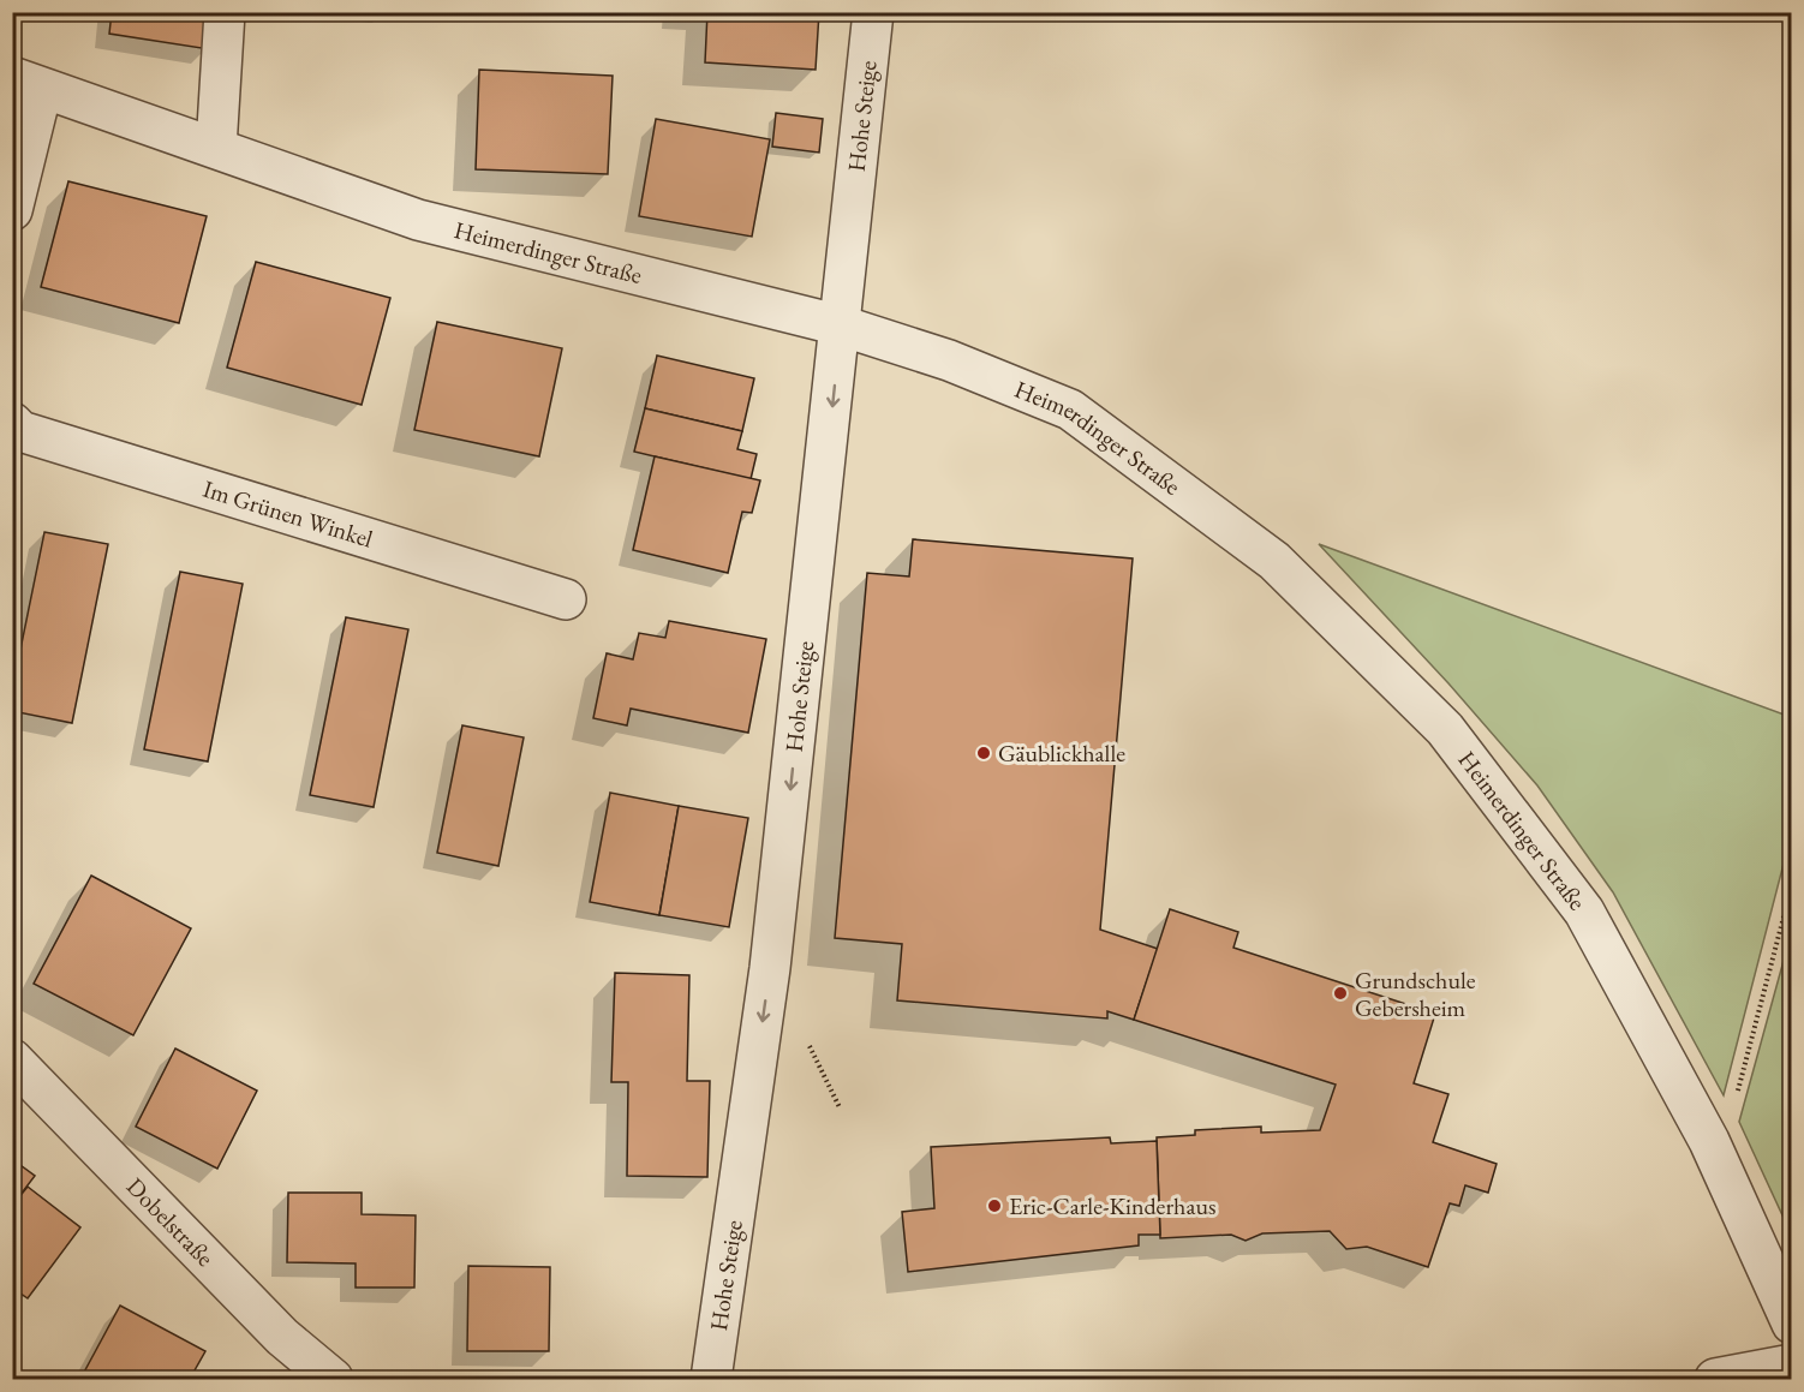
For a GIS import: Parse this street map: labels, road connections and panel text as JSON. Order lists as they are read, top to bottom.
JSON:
{
  "streets": {
    "street": [
      "Hohe Steige",
      "Heimerdinger Straße",
      "Im Grünen Winkel",
      "Dobelstraße"
    ]
  },
  "crossings": [
    ["Hohe Steige", "Heimerdinger Straße"]
  ],
  "one_way": ["Hohe Steige"],
  "places": ["Gäublickhalle", "Grundschule Gebersheim", "Eric-Carle-Kinderhaus"]
}
